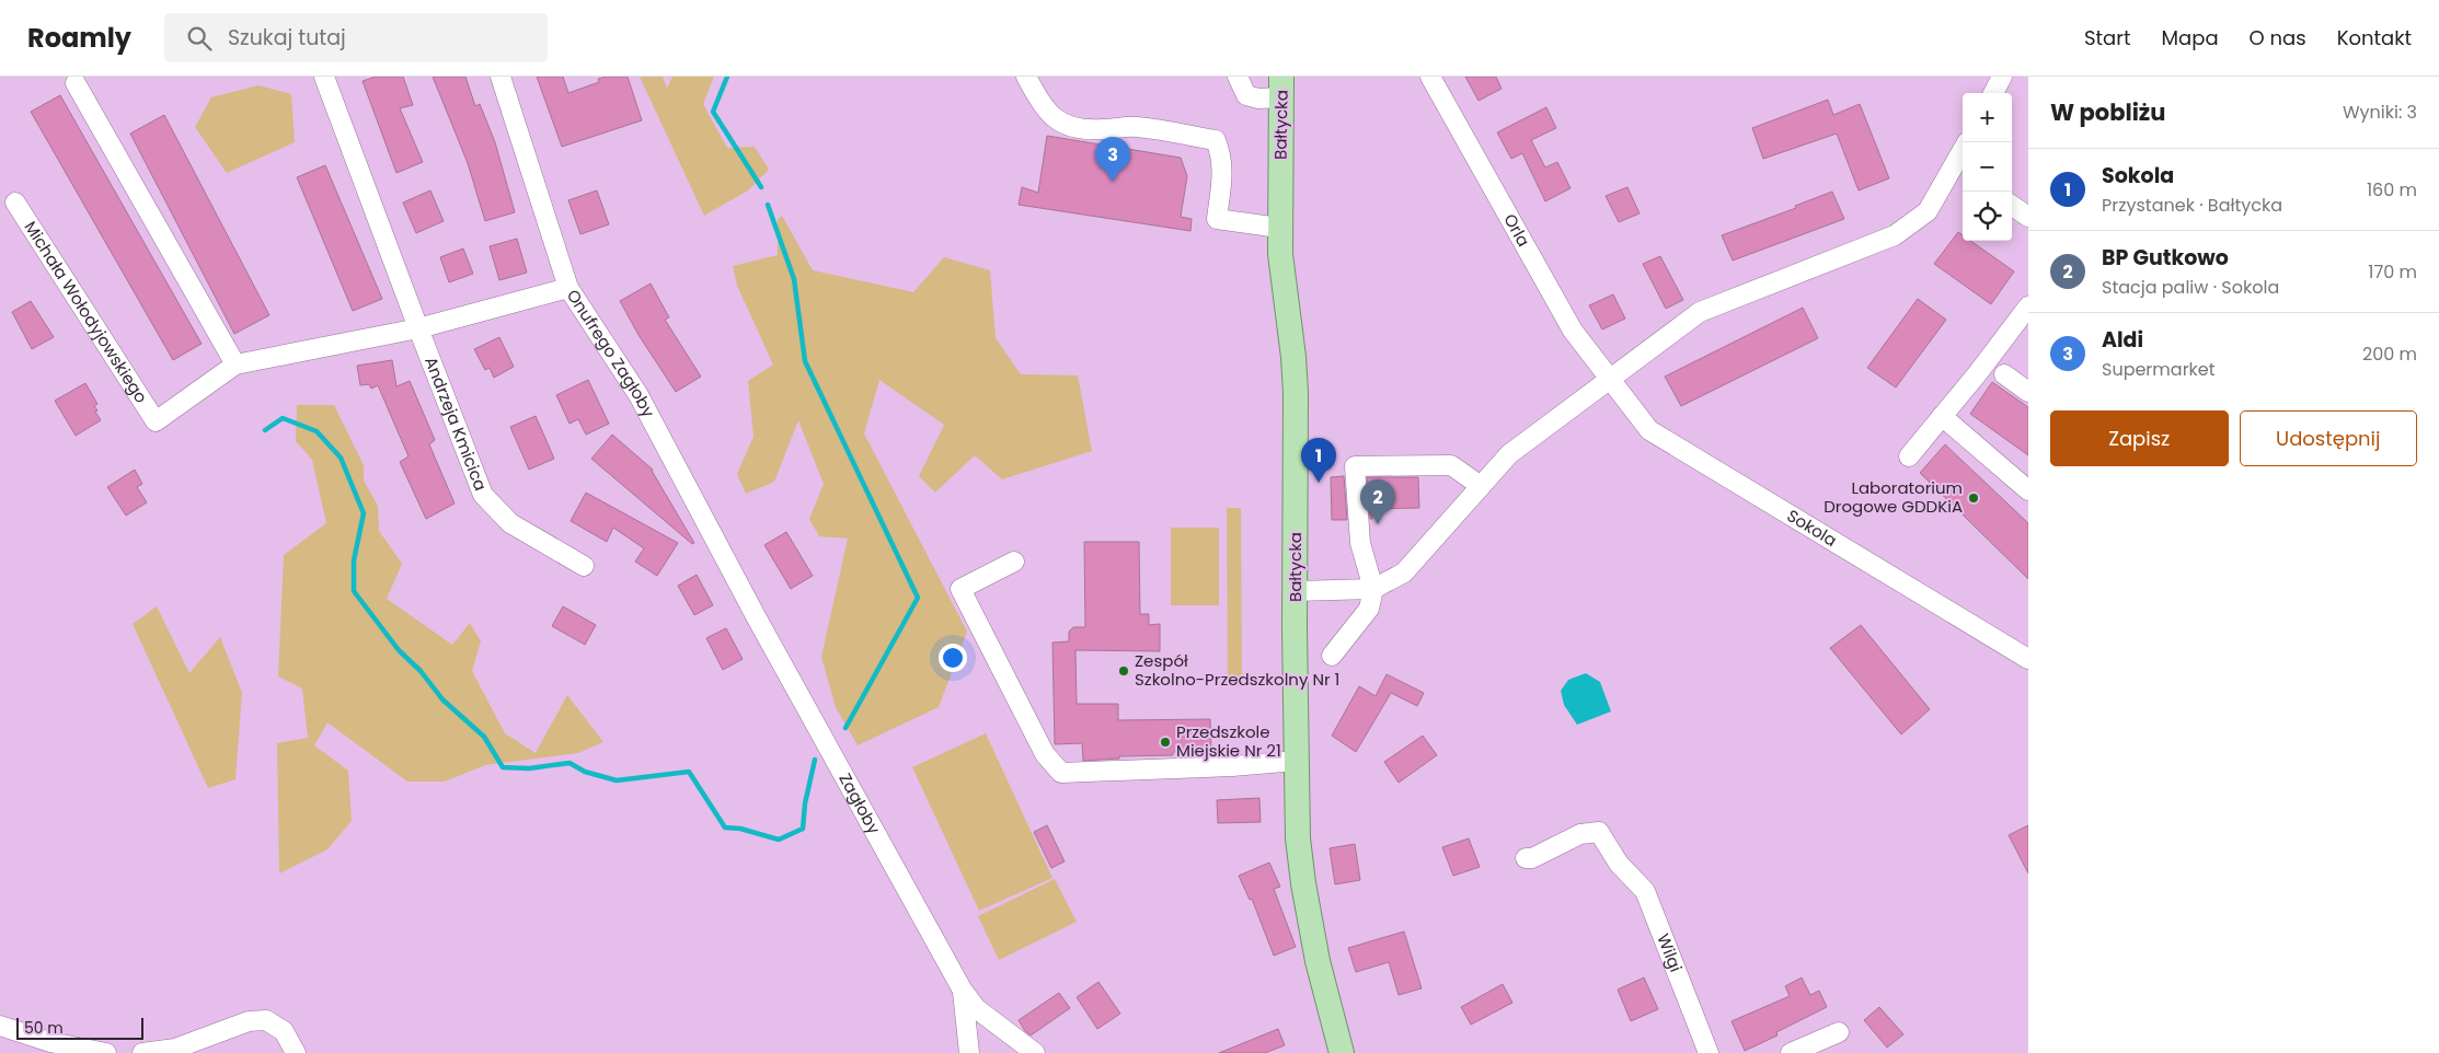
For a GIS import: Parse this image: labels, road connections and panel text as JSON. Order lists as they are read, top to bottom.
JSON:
{
  "streets": {
    "main road": ["Bałtycka"],
    "street": [
      "Orla",
      "Michała Wołodyjowskiego",
      "Onufrego Zagłoby",
      "Andrzeja Kmicica",
      "Sokola",
      "Zagłoby",
      "Wilgi"
    ]
  },
  "crossings": [
    ["Orla", "Sokola"],
    ["Onufrego Zagłoby", "Zagłoby"]
  ],
  "places": ["Laboratorium Drogowe GDDKiA", "Zespół Szkolno-Przedszkolny Nr 1", "Przedszkole Miejskie Nr 21"],
  "scale_bar": "50 m",
  "page": {
    "header": "Roamly",
    "search": "Szukaj tutaj",
    "nav": [
      "Start",
      "Mapa",
      "O nas",
      "Kontakt"
    ],
    "heading": ["W pobliżu", "Wyniki: 3"],
    "map_buttons": ["+", "−"],
    "pins": ["3", "1", "2"],
    "list": [
      {
        "mark": "1",
        "name": "Sokola",
        "note": "Przystanek · Bałtycka",
        "value": "160 m"
      },
      {
        "mark": "2",
        "name": "BP Gutkowo",
        "note": "Stacja paliw · Sokola",
        "value": "170 m"
      },
      {
        "mark": "3",
        "name": "Aldi",
        "note": "Supermarket",
        "value": "200 m"
      }
    ],
    "buttons": ["Zapisz", "Udostępnij"],
    "scale": "50 m"
  }
}
